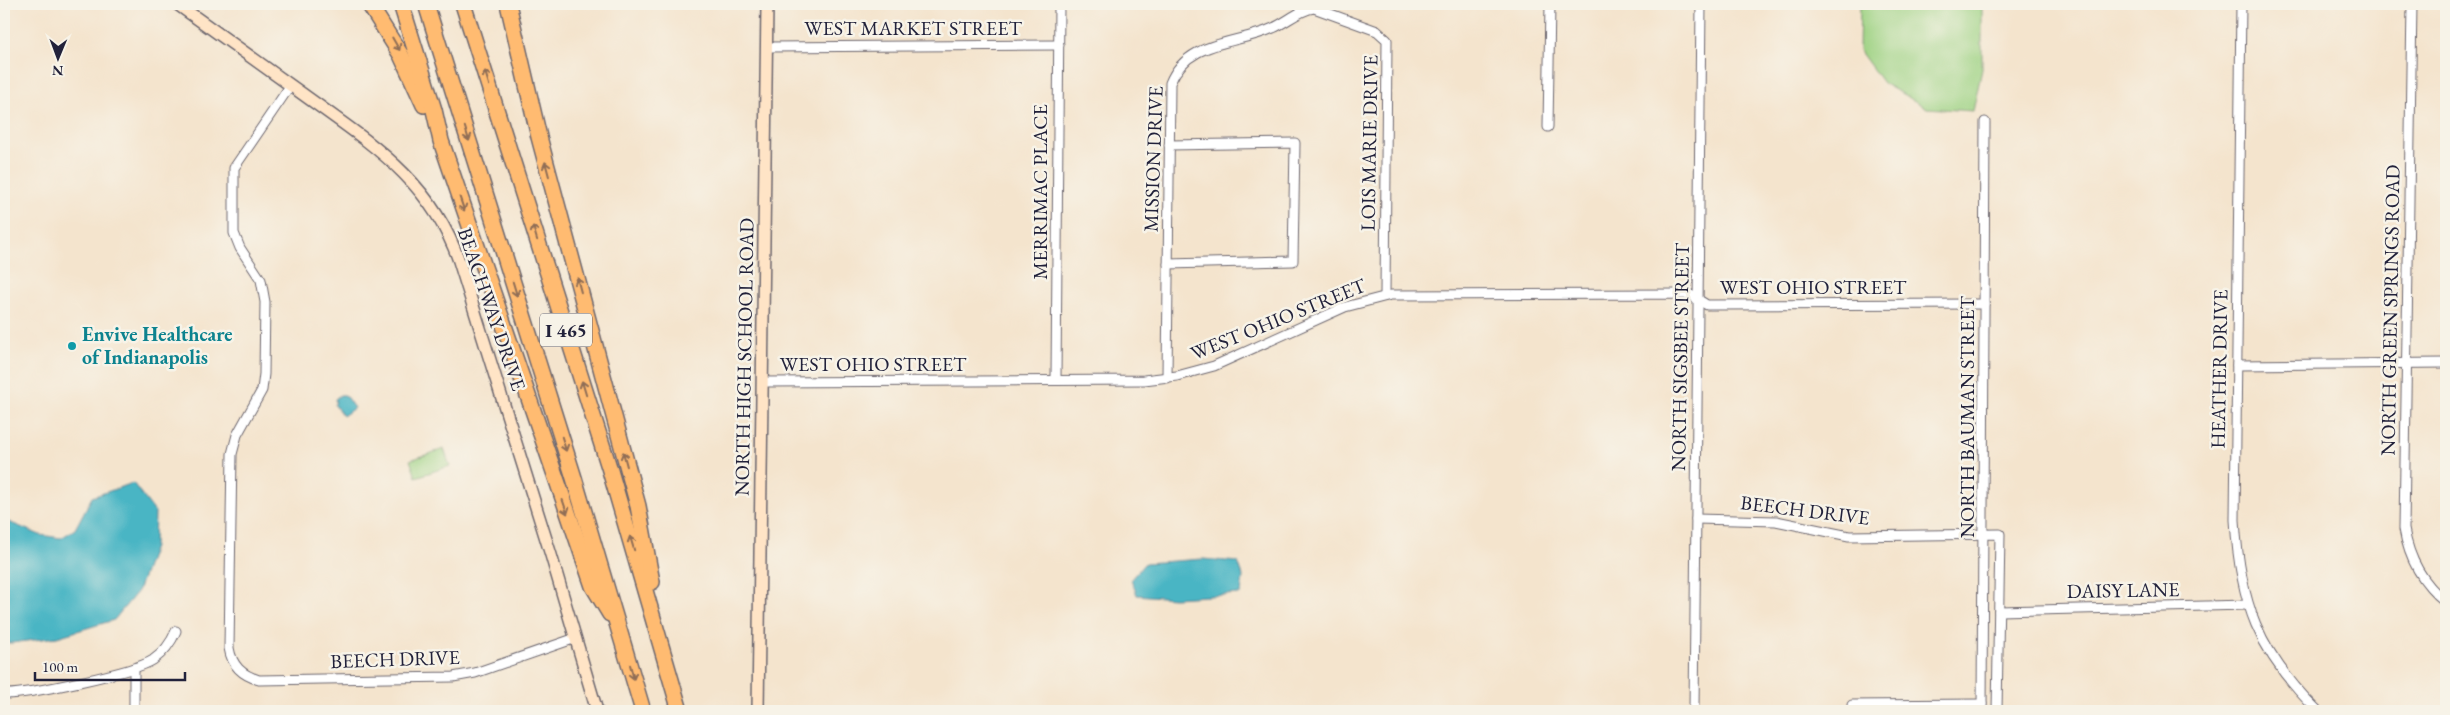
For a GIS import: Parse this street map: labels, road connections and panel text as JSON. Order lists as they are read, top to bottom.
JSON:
{
  "streets": {
    "highway": ["I 465"],
    "street": [
      "WEST MARKET STREET",
      "LOIS MARIE DRIVE",
      "MISSION DRIVE",
      "MERRIMAC PLACE",
      "WEST OHIO STREET",
      "BEACHWAY DRIVE",
      "NORTH GREEN SPRINGS ROAD",
      "NORTH HIGH SCHOOL ROAD",
      "NORTH SIGSBEE STREET",
      "HEATHER DRIVE",
      "NORTH BAUMAN STREET",
      "BEECH DRIVE",
      "DAISY LANE"
    ]
  },
  "crossings": [
    ["WEST MARKET STREET", "MERRIMAC PLACE"],
    ["WEST MARKET STREET", "NORTH HIGH SCHOOL ROAD"],
    ["LOIS MARIE DRIVE", "MISSION DRIVE"],
    ["LOIS MARIE DRIVE", "WEST OHIO STREET"],
    ["MISSION DRIVE", "WEST OHIO STREET"],
    ["MERRIMAC PLACE", "WEST OHIO STREET"],
    ["WEST OHIO STREET", "NORTH HIGH SCHOOL ROAD"],
    ["WEST OHIO STREET", "NORTH SIGSBEE STREET"],
    ["WEST OHIO STREET", "NORTH BAUMAN STREET"],
    ["BEACHWAY DRIVE", "BEECH DRIVE"],
    ["NORTH SIGSBEE STREET", "BEECH DRIVE"],
    ["HEATHER DRIVE", "DAISY LANE"],
    ["NORTH BAUMAN STREET", "BEECH DRIVE"],
    ["NORTH BAUMAN STREET", "DAISY LANE"]
  ],
  "places": ["Envive Healthcare of Indianapolis"],
  "scale_bar": "100 m",
  "north": "bottom"
}
